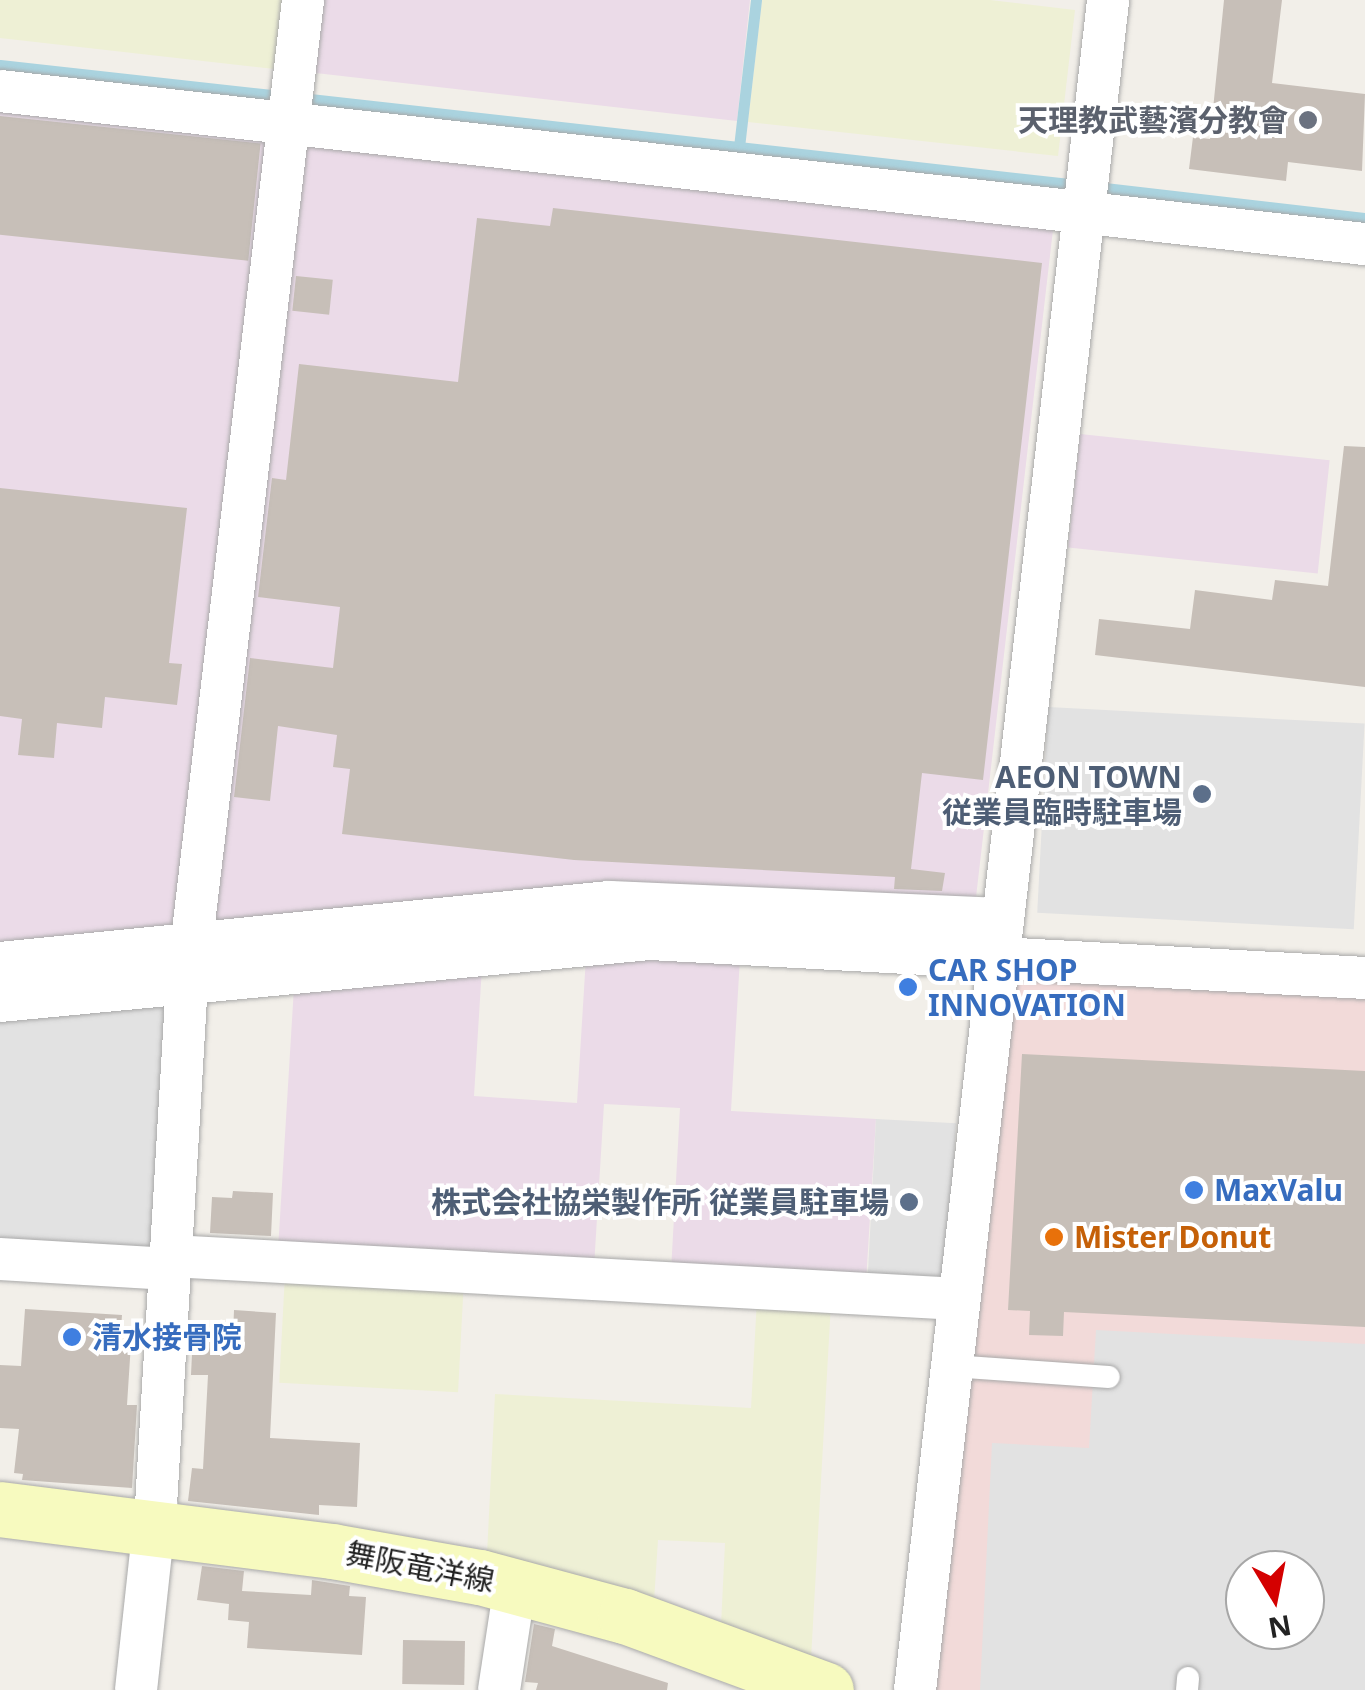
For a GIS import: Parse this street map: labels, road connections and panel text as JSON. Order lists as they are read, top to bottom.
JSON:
{
  "streets": {
    "main road": ["舞阪竜洋線"]
  },
  "places": [
    "天理教武藝濱分教會",
    "AEON TOWN 従業員臨時駐車場",
    "CAR SHOP INNOVATION",
    "MaxValu",
    "株式会社協栄製作所 従業員駐車場",
    "Mister Donut",
    "清水接骨院"
  ],
  "north": "bottom"
}
